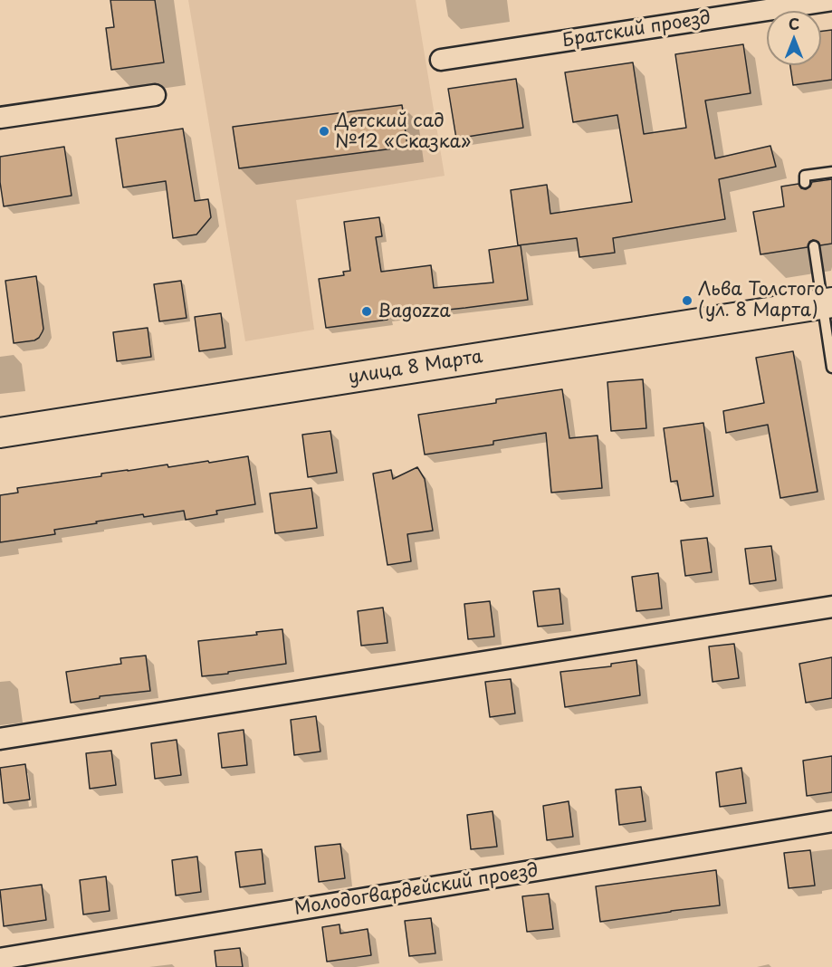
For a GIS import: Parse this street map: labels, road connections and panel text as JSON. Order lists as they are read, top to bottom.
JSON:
{
  "streets": {
    "street": ["Братский проезд", "улица 8 Марта", "Молодогвардейский проезд"]
  },
  "places": ["Детский сад №12 «Сказка»", "Льва Толстого (ул. 8 Марта)", "Bagozza"],
  "north": "top"
}
